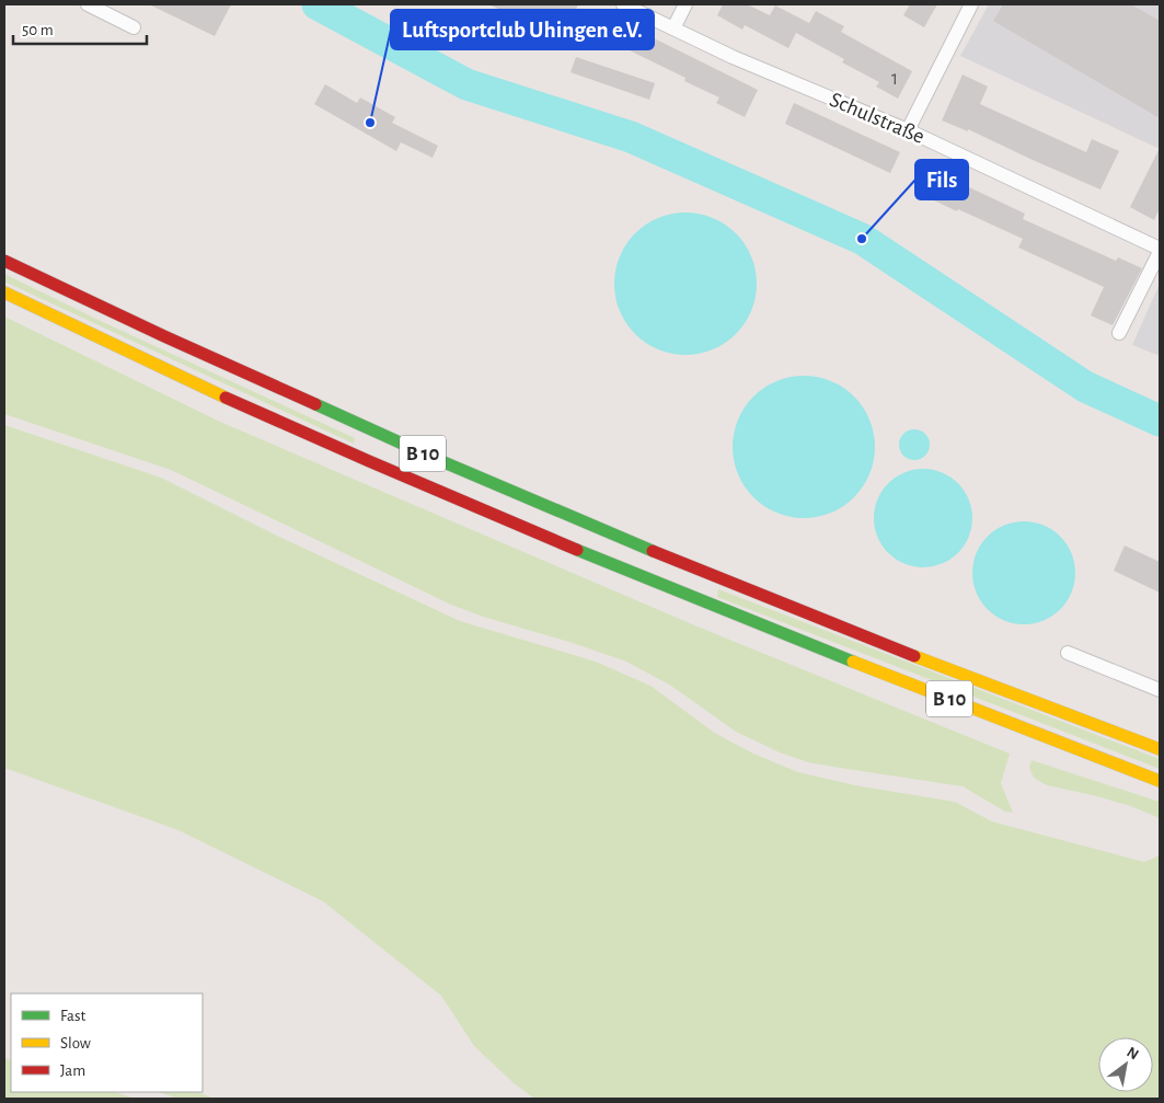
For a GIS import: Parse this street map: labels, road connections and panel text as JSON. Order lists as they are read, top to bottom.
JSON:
{
  "streets": {
    "highway": ["B 10"],
    "street": ["Schulstraße"]
  },
  "places": ["Luftsportclub Uhingen e.V.", "Fils"],
  "house_numbers": ["1"],
  "legend": ["Fast", "Slow", "Jam"],
  "scale_bar": "50 m",
  "north": "top right"
}
